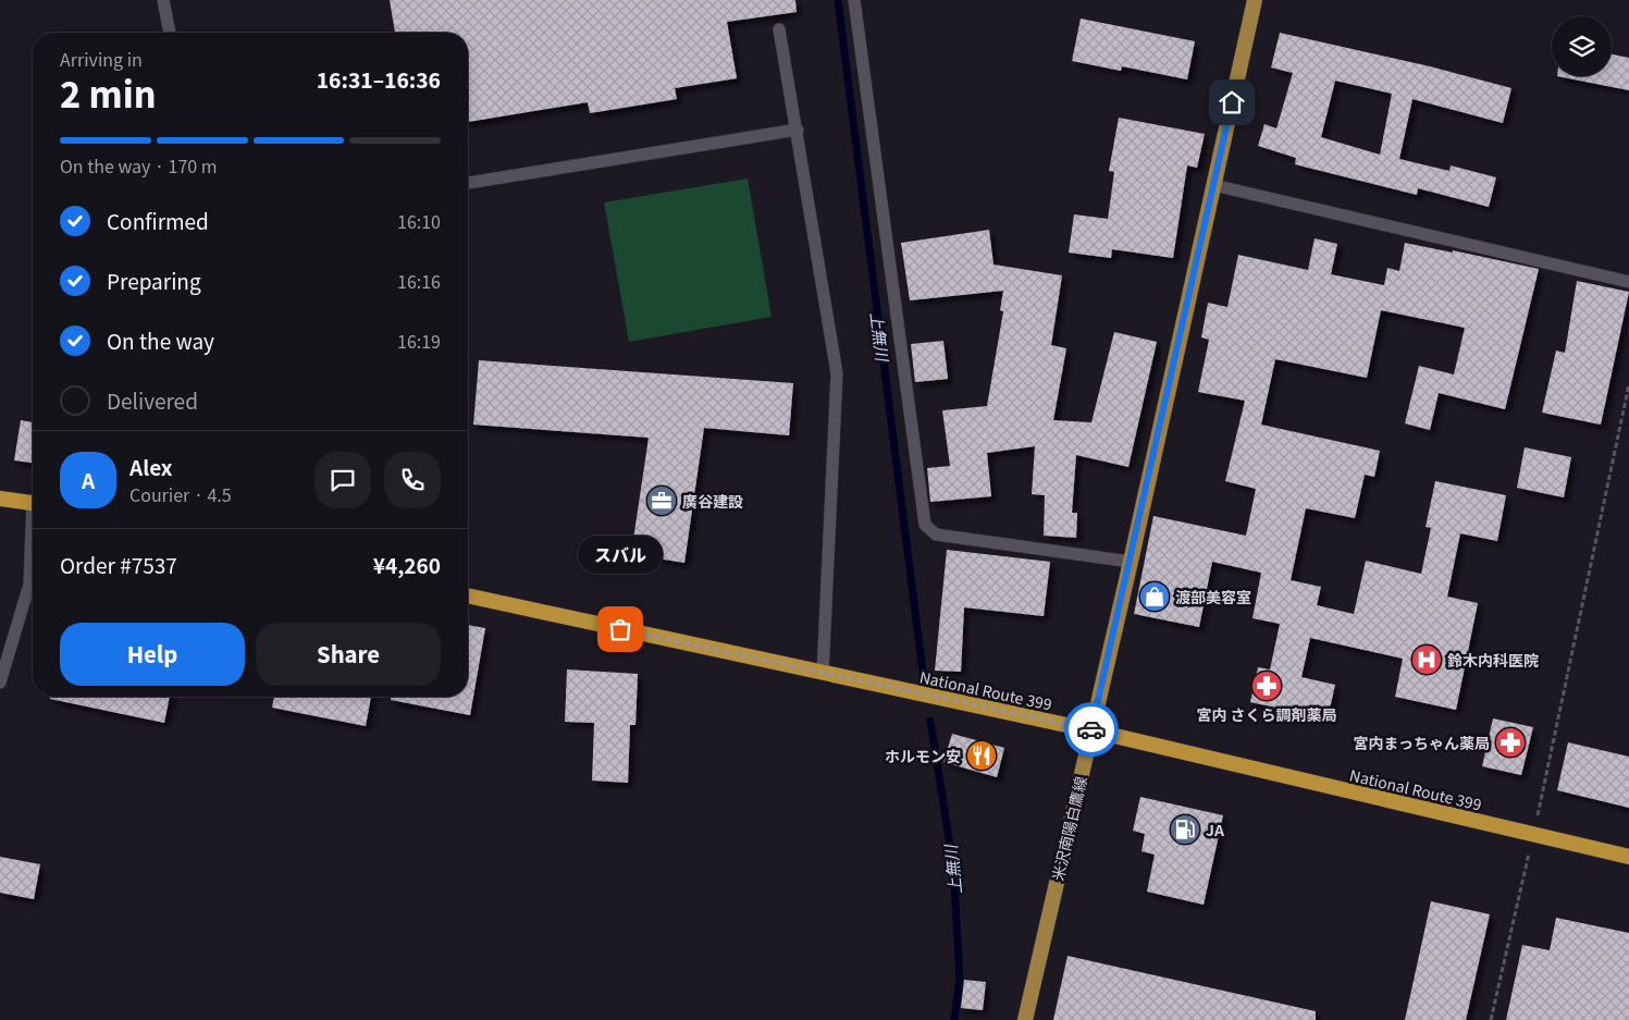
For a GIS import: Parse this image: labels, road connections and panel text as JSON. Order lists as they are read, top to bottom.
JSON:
{
  "streets": {
    "highway": ["National Route 399"],
    "main road": ["米沢南陽白鷹線"]
  },
  "crossings": [
    ["National Route 399", "米沢南陽白鷹線"]
  ],
  "water": ["上無川"],
  "places": {
    "office": ["廣谷建設"],
    "shop": ["渡部美容室"],
    "other": ["スバル"],
    "hospital": ["鈴木内科医院"],
    "pharmacy": ["宮内 さくら調剤薬局", "宮内まっちゃん薬局"],
    "restaurant": ["ホルモン安"],
    "fuel station": ["JA"]
  },
  "page": {
    "heading": ["2 min", "Arriving in", "16:31–16:36"],
    "panel": [
      "Alex",
      "Courier · 4.5",
      "Order #7537",
      "¥4,260"
    ],
    "bar": "On the way · 170 m",
    "list": [
      ["Confirmed", "16:10"],
      ["Preparing", "16:16"],
      ["On the way", "16:19"],
      "Delivered"
    ],
    "round": "A",
    "bubble": "スバル",
    "buttons": ["Help", "Share"]
  }
}
